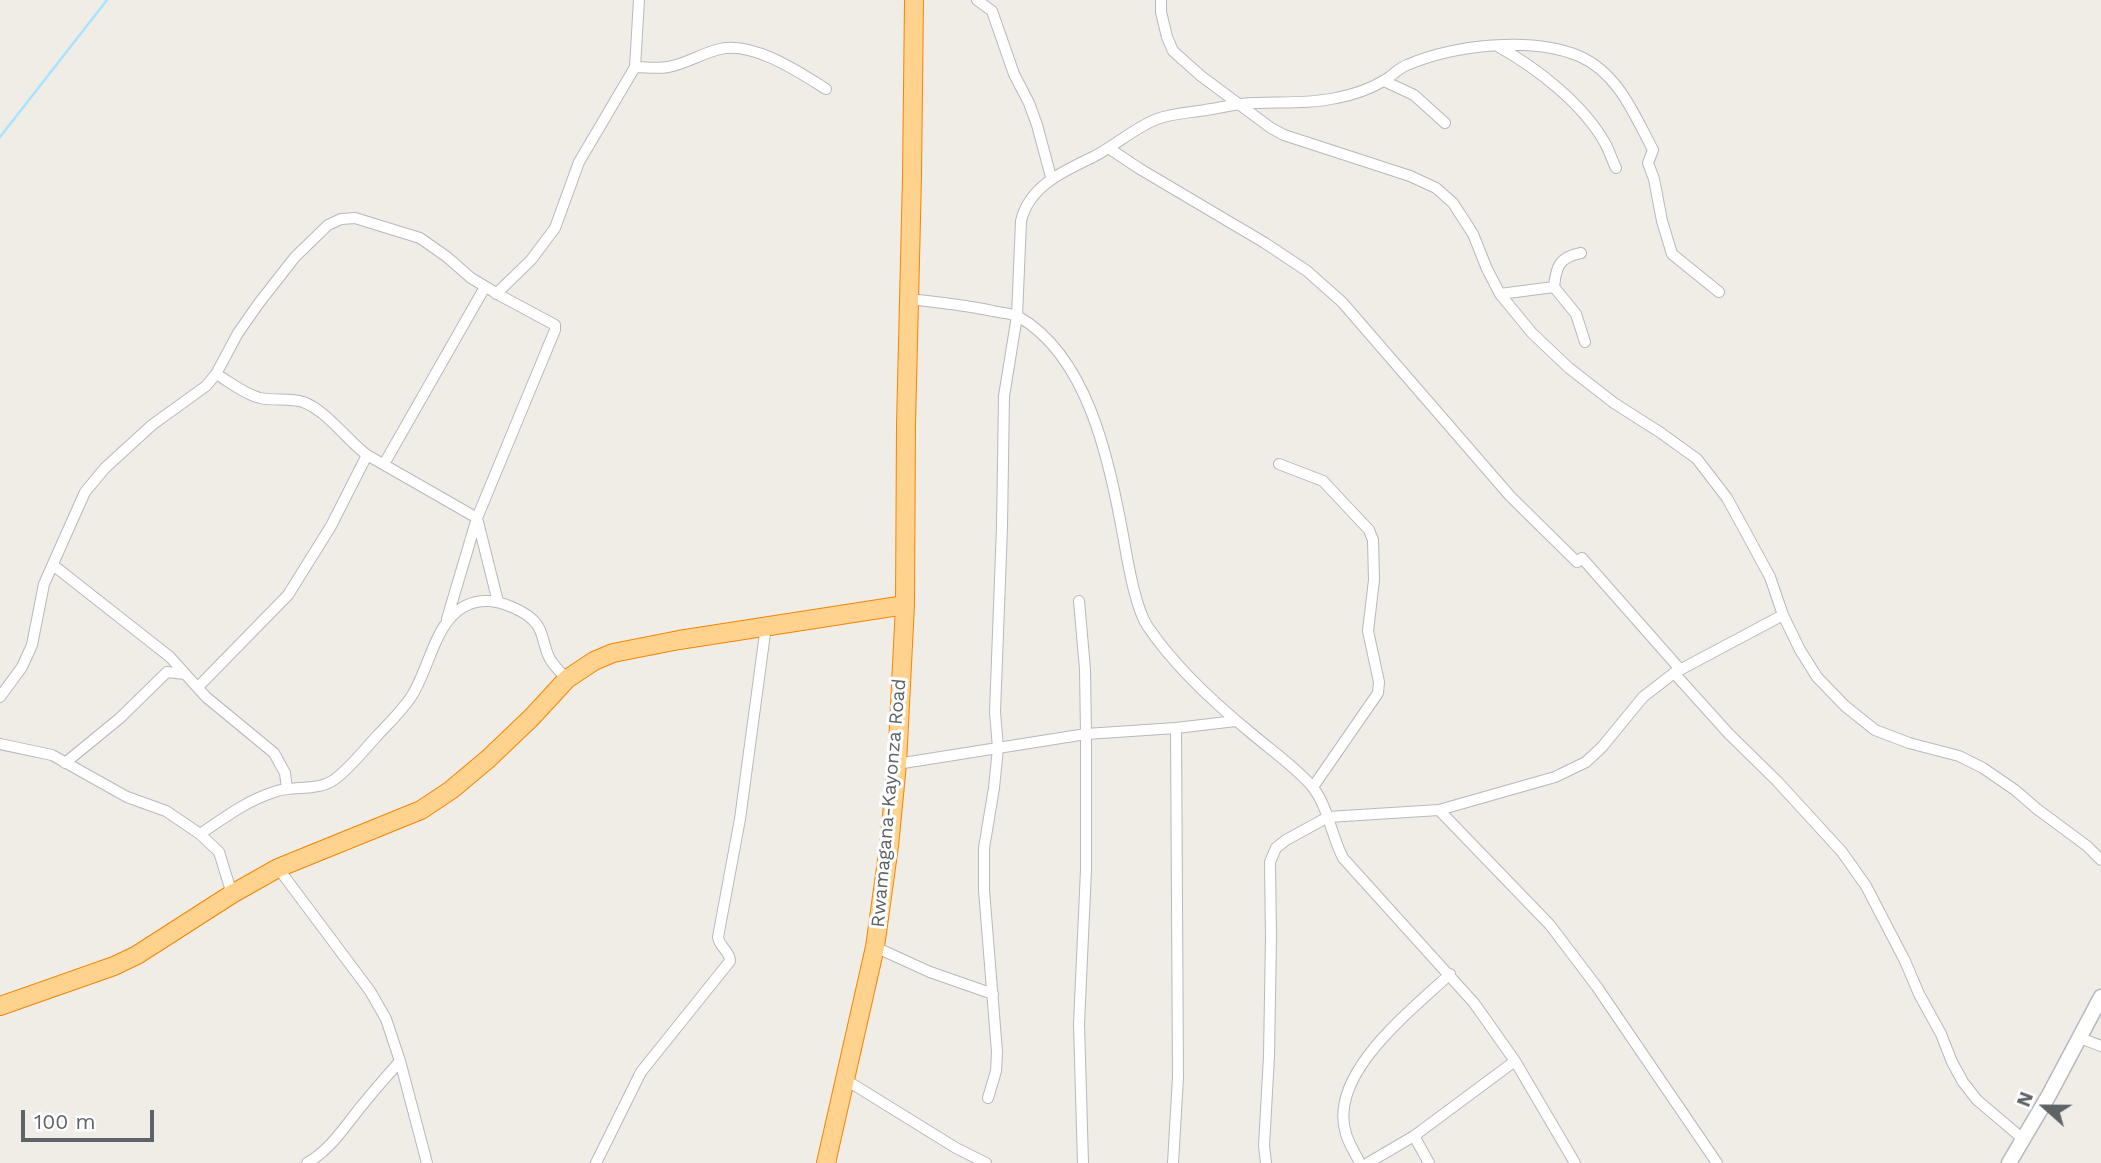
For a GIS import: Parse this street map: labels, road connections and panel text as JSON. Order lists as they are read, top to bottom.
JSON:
{
  "streets": {
    "highway": ["Rwamagana-Kayonza Road"]
  },
  "scale_bar": "100 m",
  "north": "left"
}
